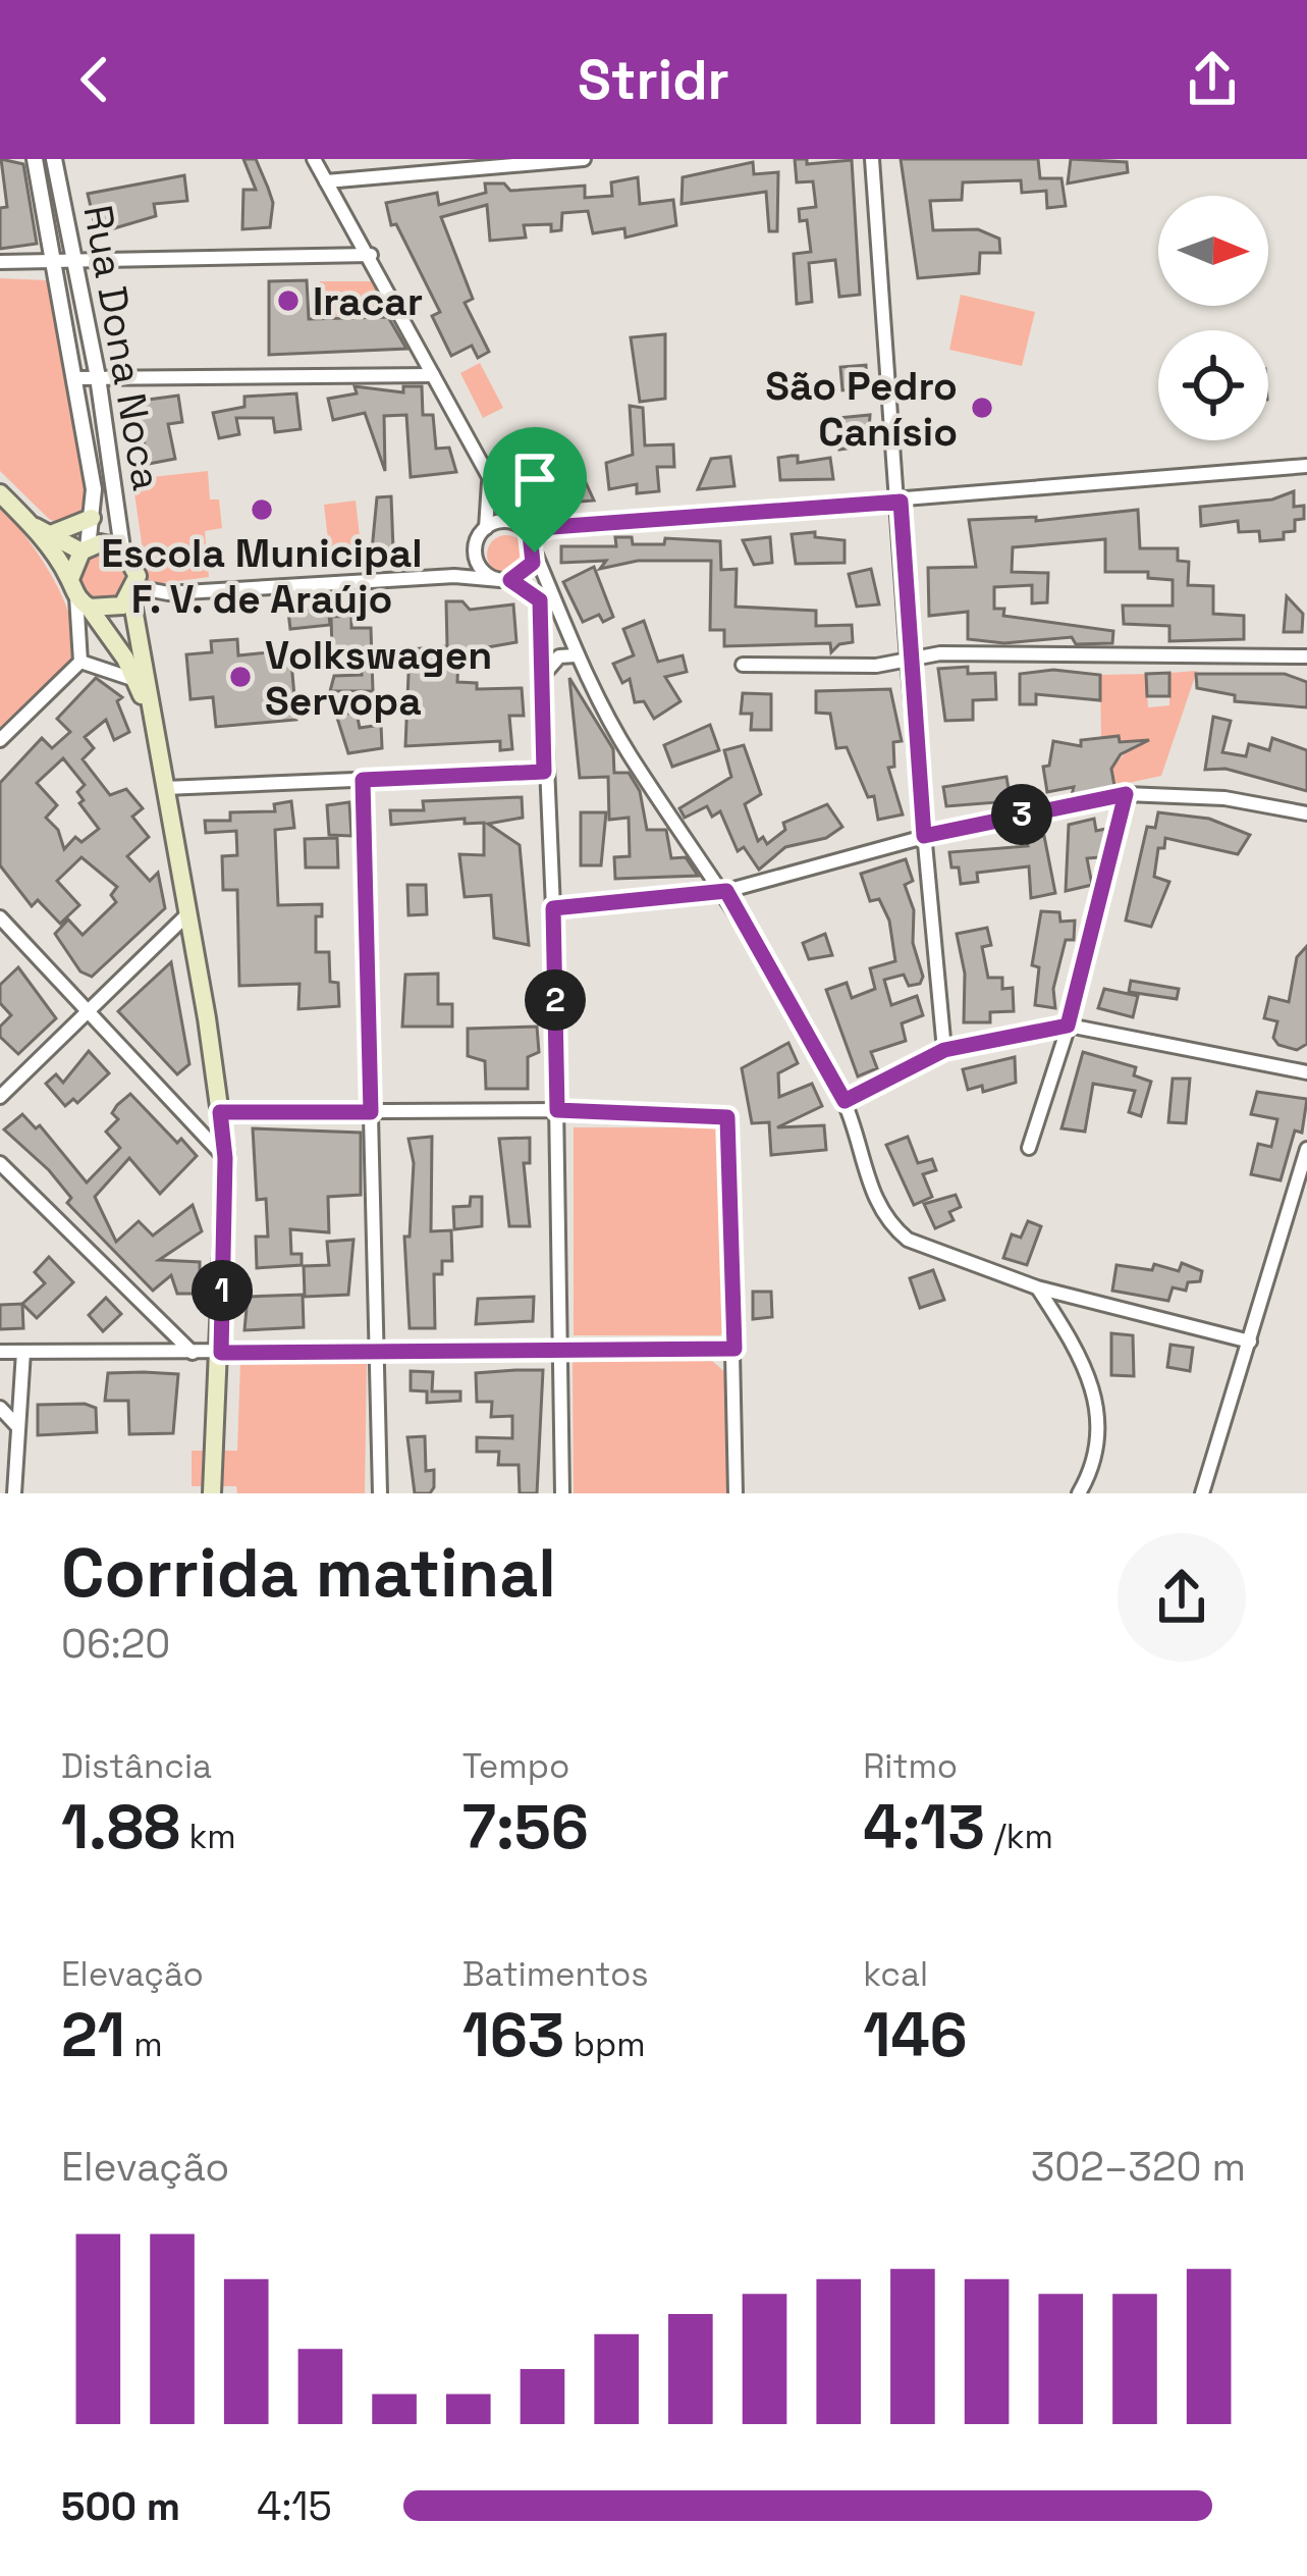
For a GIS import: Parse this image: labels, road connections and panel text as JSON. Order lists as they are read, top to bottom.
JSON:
{
  "streets": {
    "street": ["Rua Dona Noca"]
  },
  "places": [
    "Iracar",
    "São Pedro Canísio",
    "Escola Municipal F. V. de Araújo",
    "Volkswagen Servopa"
  ],
  "north": "right",
  "page": {
    "header": "Stridr",
    "pins": ["3", "2", "1"],
    "heading": ["Corrida matinal", "06:20"],
    "stats": [
      ["Distância", "1.88 km"],
      ["Tempo", "7:56"],
      ["Ritmo", "4:13 /km"],
      ["Elevação", "21 m"],
      ["Batimentos", "163 bpm"],
      ["kcal", "146"]
    ],
    "chart": ["Elevação", "302–320 m"],
    "list": [
      {
        "name": "500 m",
        "note": "4:15"
      }
    ]
  }
}
